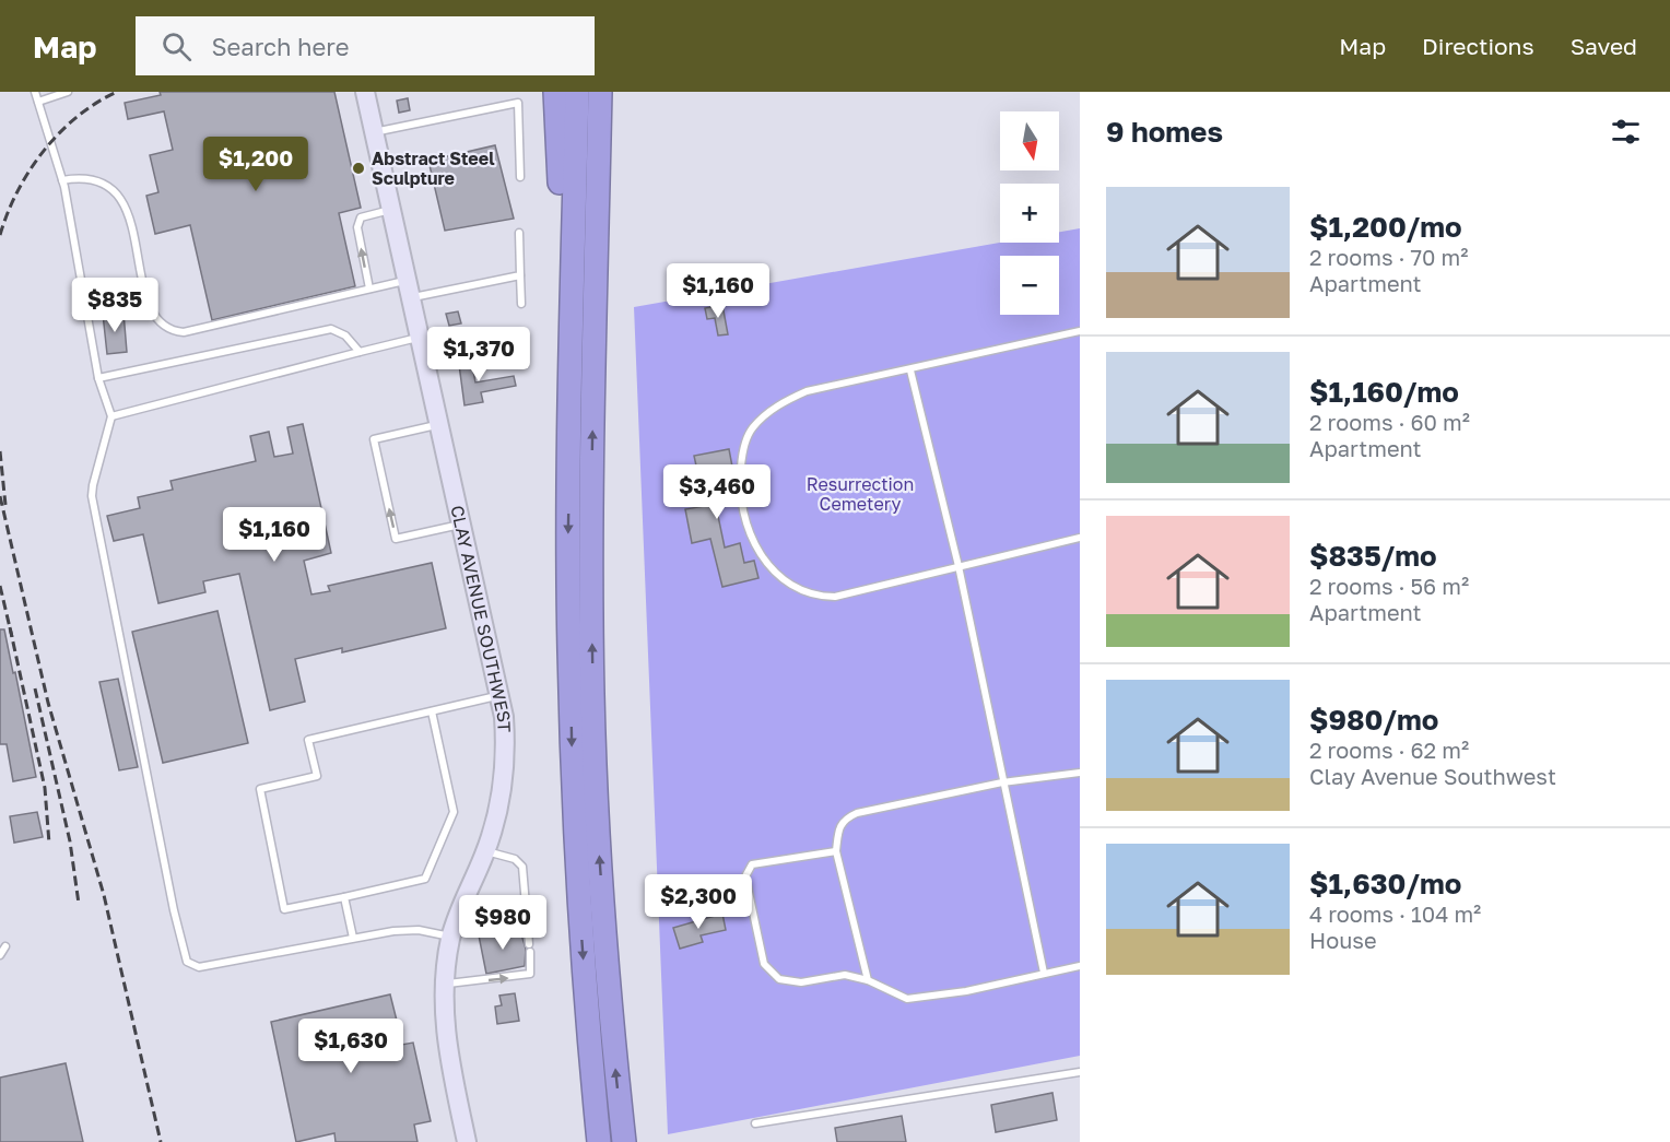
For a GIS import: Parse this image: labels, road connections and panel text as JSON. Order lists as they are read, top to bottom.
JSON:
{
  "streets": {
    "street": ["CLAY AVENUE SOUTHWEST"]
  },
  "parks": ["Resurrection Cemetery"],
  "places": ["Abstract Steel Sculpture"],
  "north": "bottom",
  "page": {
    "header": "Map",
    "search": "Search here",
    "nav": ["Map", "Directions", "Saved"],
    "heading": "9 homes",
    "map_buttons": ["+", "−"],
    "price": [
      "$1,200",
      "$1,160",
      "$835",
      "$1,370",
      "$3,460",
      "$1,160",
      "$2,300",
      "$980",
      "$1,630"
    ],
    "list": [
      {
        "name": "$1,200/mo",
        "note": "2 rooms · 70 m² · Apartment"
      },
      {
        "name": "$1,160/mo",
        "note": "2 rooms · 60 m² · Apartment"
      },
      {
        "name": "$835/mo",
        "note": "2 rooms · 56 m² · Apartment"
      },
      {
        "name": "$980/mo",
        "note": "2 rooms · 62 m² · Clay Avenue Southwest"
      },
      {
        "name": "$1,630/mo",
        "note": "4 rooms · 104 m² · House"
      }
    ]
  }
}
